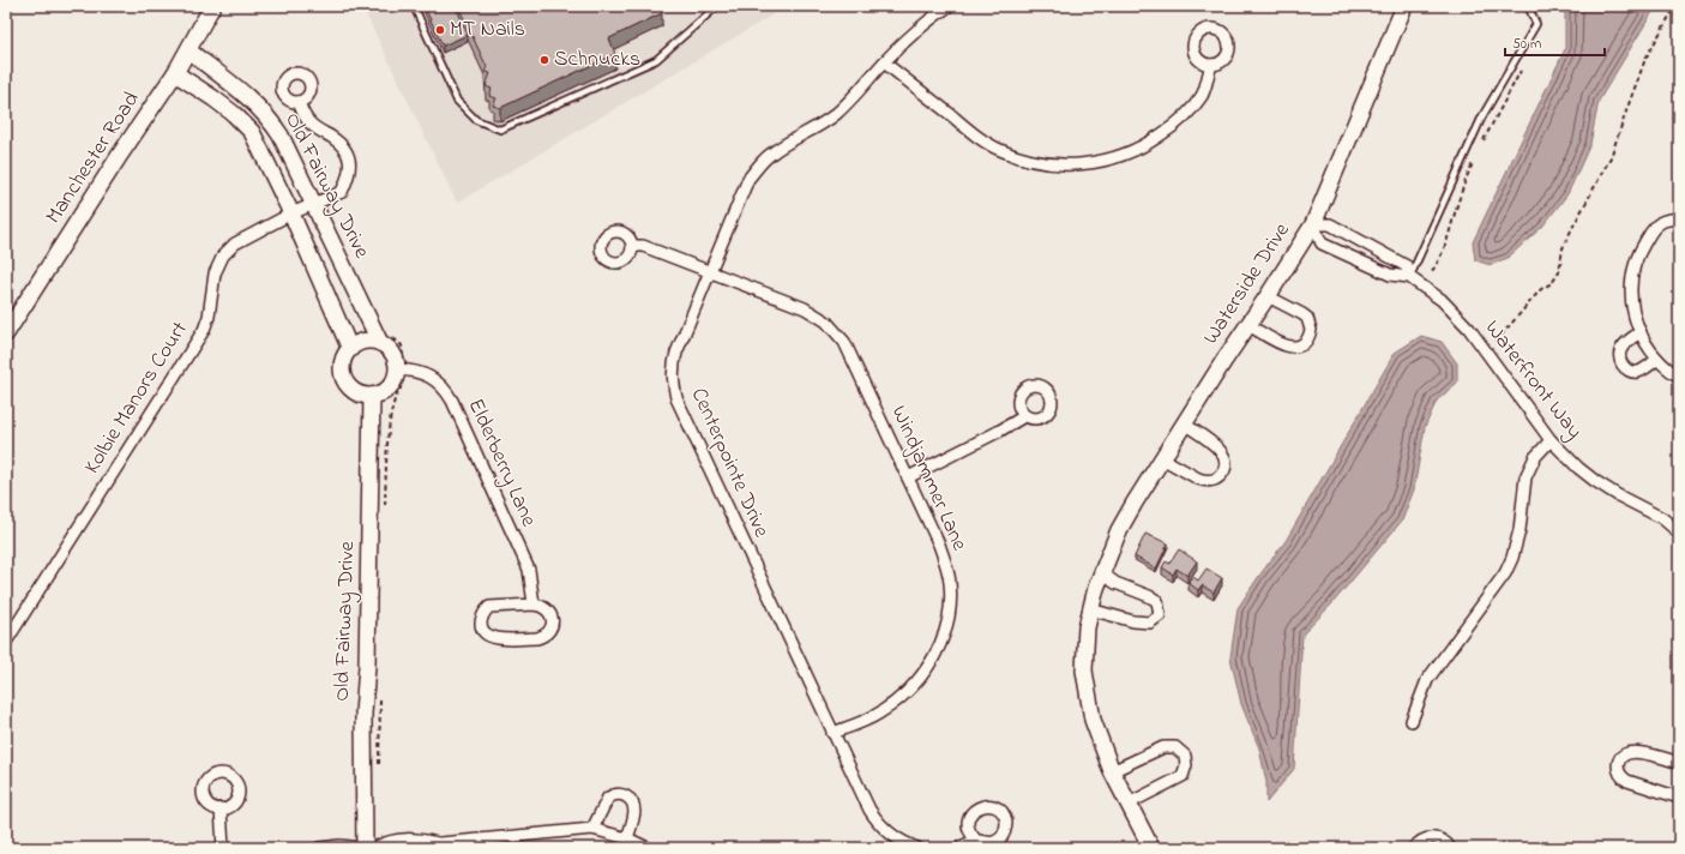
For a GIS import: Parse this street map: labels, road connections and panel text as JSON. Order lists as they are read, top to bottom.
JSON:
{
  "streets": {
    "street": [
      "Manchester Road",
      "Old Fairway Drive",
      "Waterside Drive",
      "Waterfront Way",
      "Kolbie Manors Court",
      "Elderberry Lane",
      "Centerpointe Drive",
      "Windjammer Lane"
    ]
  },
  "crossings": [
    ["Manchester Road", "Old Fairway Drive"],
    ["Old Fairway Drive", "Kolbie Manors Court"],
    ["Old Fairway Drive", "Elderberry Lane"],
    ["Waterside Drive", "Waterfront Way"],
    ["Centerpointe Drive", "Windjammer Lane"]
  ],
  "places": ["MT Nails", "Schnucks"],
  "scale_bar": "50 m"
}
